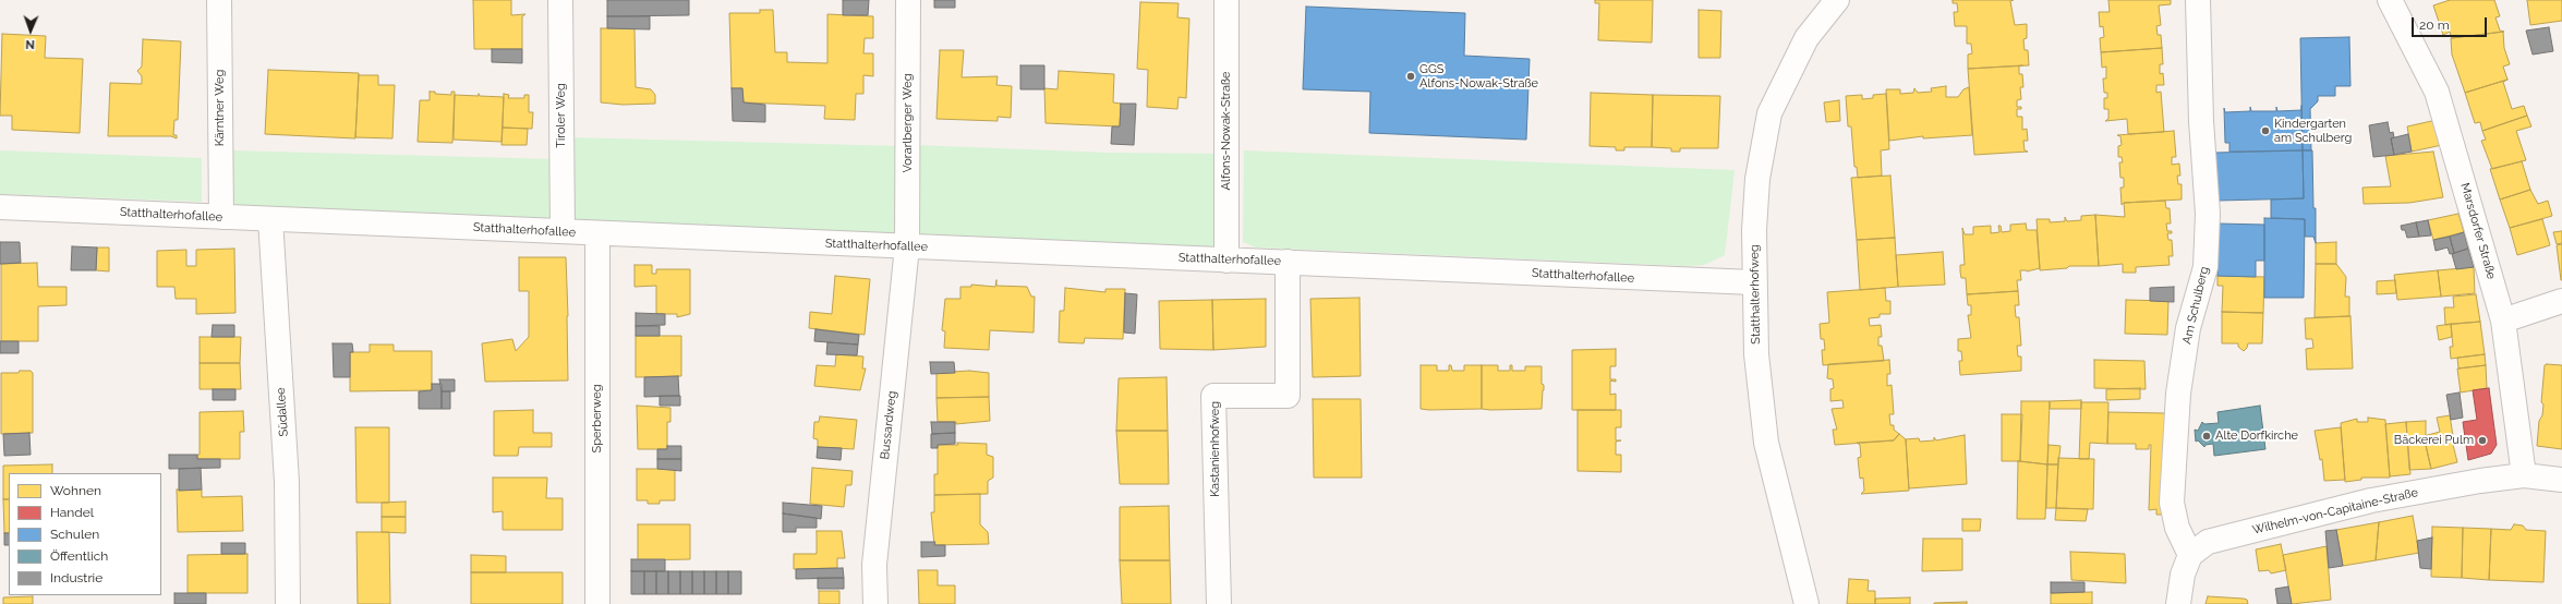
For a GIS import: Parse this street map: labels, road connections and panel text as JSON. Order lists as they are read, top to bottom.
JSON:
{
  "streets": {
    "street": [
      "Kärntner Weg",
      "Tiroler Weg",
      "Vorarlberger Weg",
      "Alfons-Nowak-Straße",
      "Statthalterhofallee",
      "Marsdorfer Straße",
      "Statthalterhofweg",
      "Am Schulberg",
      "Südallee",
      "Sperberweg",
      "Bussardweg",
      "Kastanienhofweg",
      "Wilhelm-von-Capitaine-Straße"
    ]
  },
  "crossings": [
    ["Kärntner Weg", "Statthalterhofallee"],
    ["Tiroler Weg", "Statthalterhofallee"],
    ["Vorarlberger Weg", "Statthalterhofallee"],
    ["Vorarlberger Weg", "Bussardweg"],
    ["Alfons-Nowak-Straße", "Statthalterhofallee"],
    ["Statthalterhofallee", "Statthalterhofweg"],
    ["Statthalterhofallee", "Südallee"],
    ["Statthalterhofallee", "Sperberweg"],
    ["Statthalterhofallee", "Bussardweg"],
    ["Statthalterhofallee", "Kastanienhofweg"],
    ["Marsdorfer Straße", "Wilhelm-von-Capitaine-Straße"],
    ["Am Schulberg", "Wilhelm-von-Capitaine-Straße"]
  ],
  "places": [
    "GGS Alfons-Nowak-Straße",
    "Kindergarten am Schulberg",
    "Alte Dorfkirche",
    "Bäckerei Pulm"
  ],
  "legend": [
    "Wohnen",
    "Handel",
    "Schulen",
    "Öffentlich",
    "Industrie"
  ],
  "scale_bar": "20 m",
  "north": "bottom"
}
